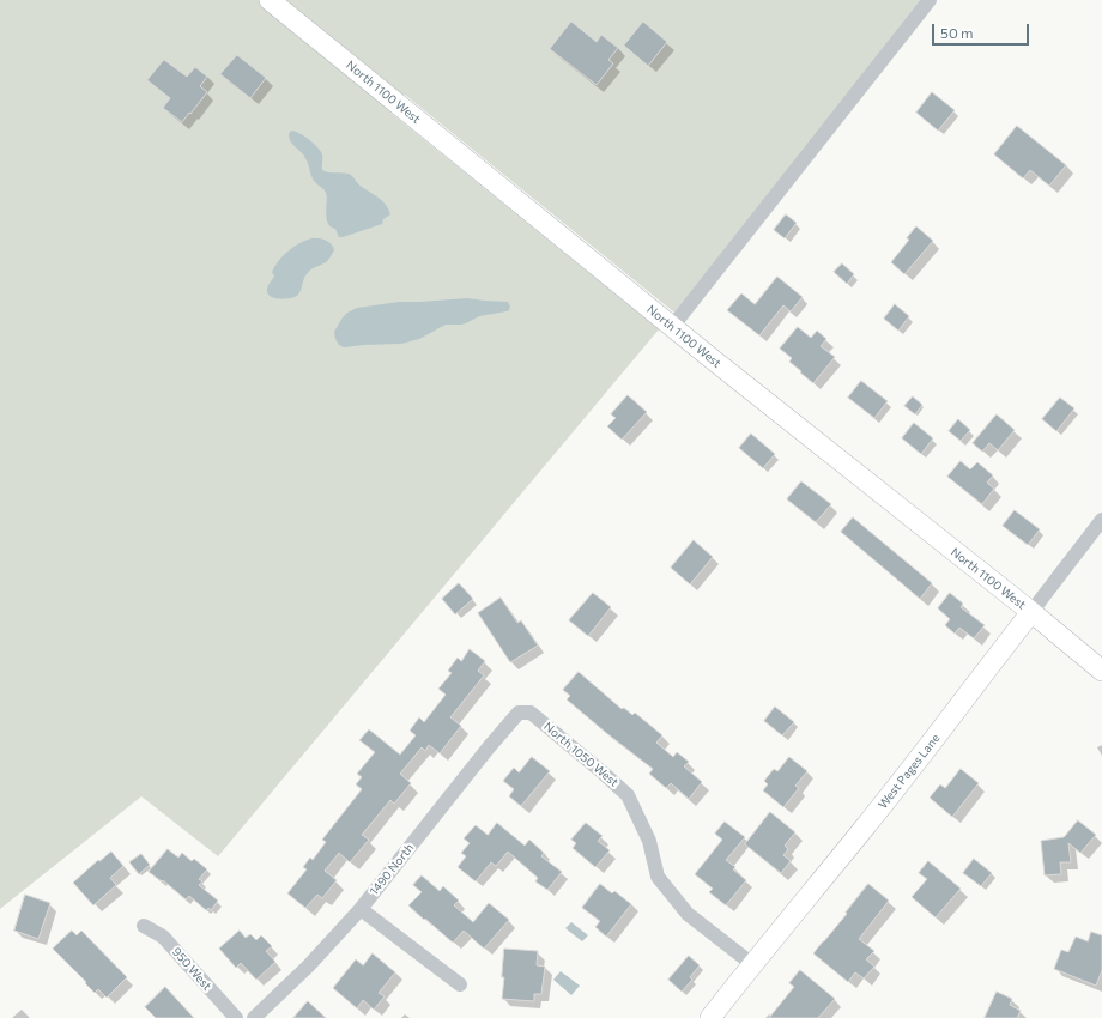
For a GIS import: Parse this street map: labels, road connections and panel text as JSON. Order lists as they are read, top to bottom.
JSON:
{
  "streets": {
    "street": [
      "North 1100 West",
      "North 1050 West",
      "West Pages Lane",
      "1490 North",
      "950 West"
    ]
  },
  "crossings": [
    ["North 1100 West", "West Pages Lane"],
    ["North 1050 West", "West Pages Lane"],
    ["North 1050 West", "1490 North"]
  ],
  "scale_bar": "50 m"
}
